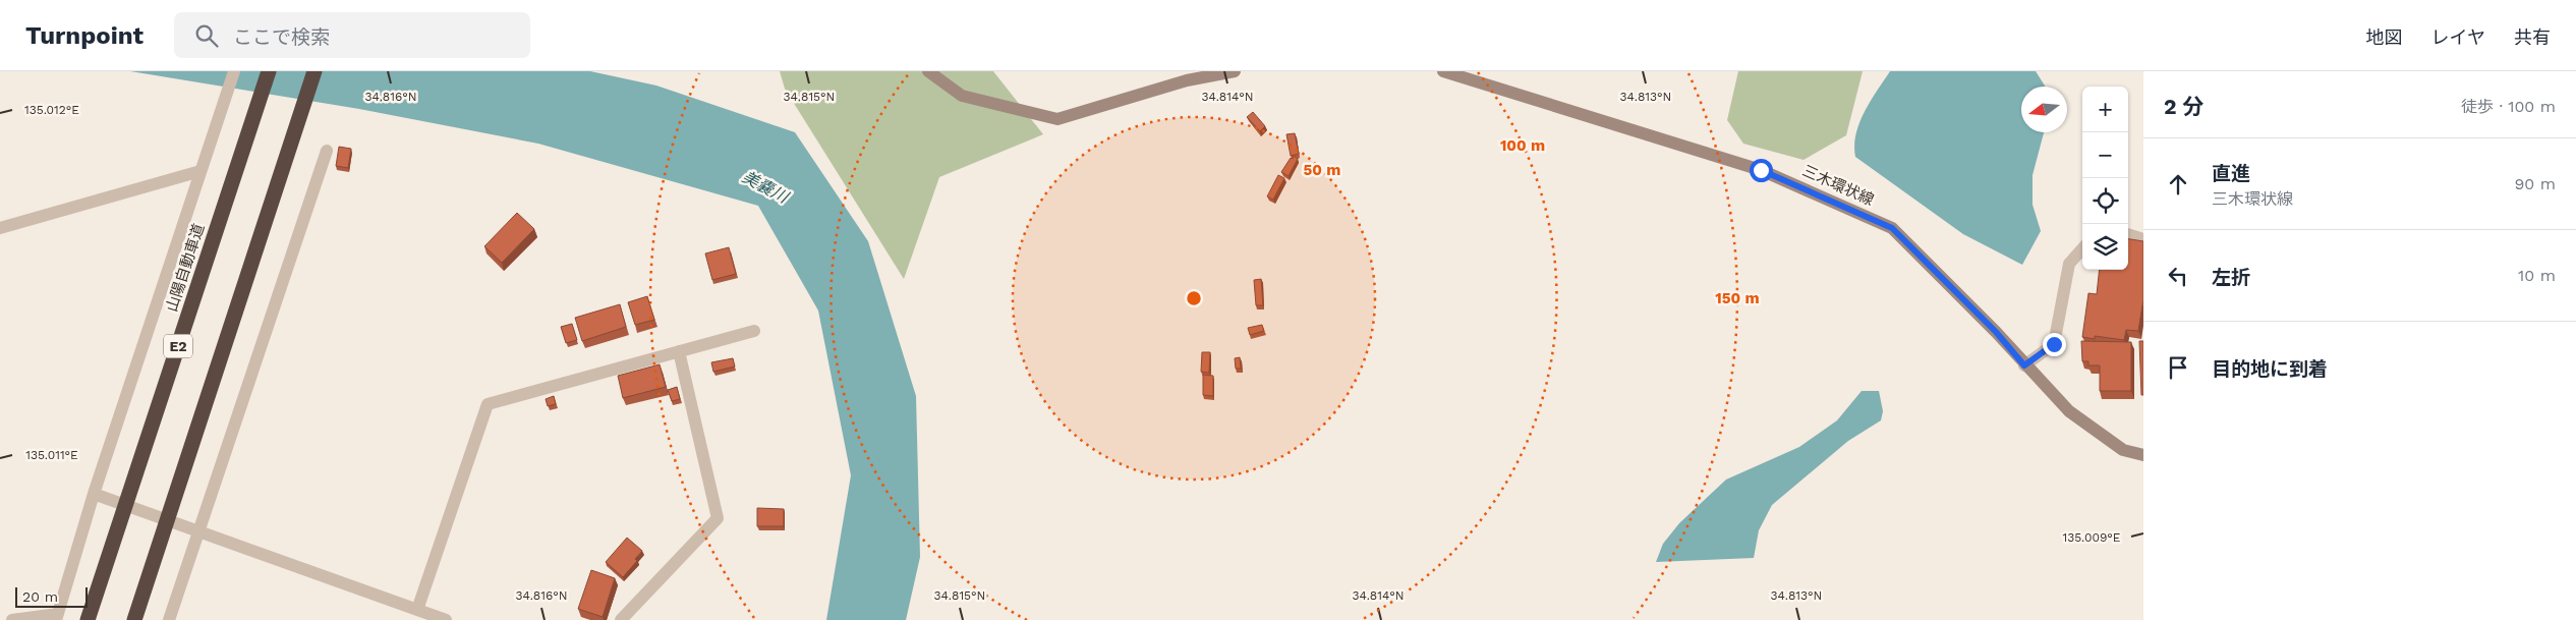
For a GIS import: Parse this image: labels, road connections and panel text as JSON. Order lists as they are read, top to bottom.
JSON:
{
  "streets": {
    "highway": ["山陽自動車道", "E2"],
    "main road": ["三木環状線"]
  },
  "water": ["美嚢川"],
  "scale_bar": "20 m",
  "north": "left",
  "page": {
    "header": "Turnpoint",
    "search": "ここで検索",
    "nav": ["地図", "レイヤ", "共有"],
    "heading": ["2 分", "徒歩 · 100 m"],
    "map_buttons": ["+", "−"],
    "list": [
      ["直進", "三木環状線", "90 m"],
      ["左折", "10 m"],
      "目的地に到着"
    ],
    "scale": "20 m"
  },
  "coordinates": [
    "34.816°N",
    "34.815°N",
    "34.814°N",
    "34.813°N",
    "135.012°E",
    "135.011°E",
    "135.009°E"
  ],
  "rings": ["100 m", "50 m", "150 m"]
}
